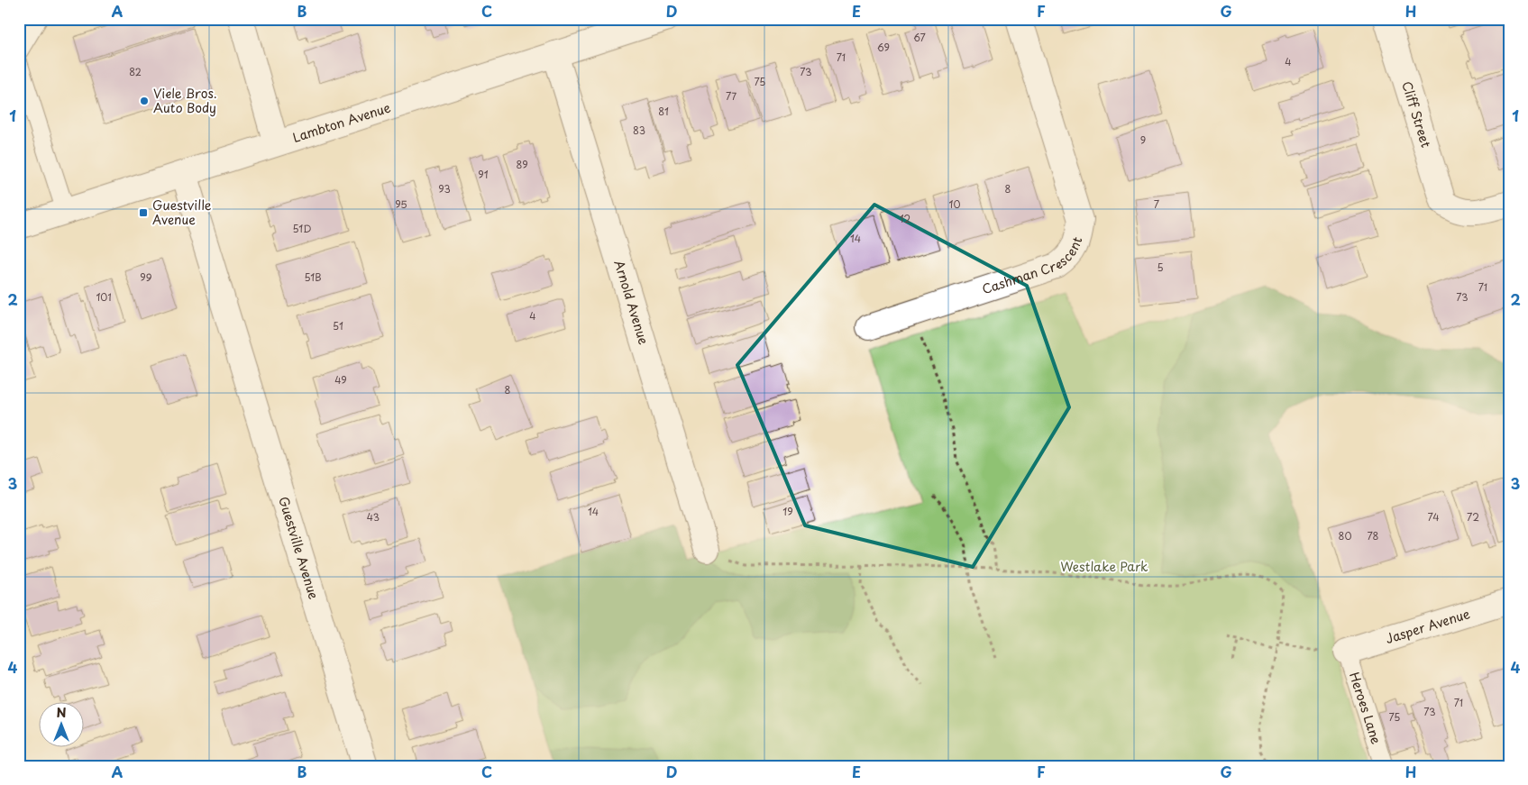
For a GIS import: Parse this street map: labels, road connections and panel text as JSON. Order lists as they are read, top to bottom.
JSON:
{
  "streets": {
    "street": [
      "Cliff Street",
      "Lambton Avenue",
      "Cashman Crescent",
      "Arnold Avenue",
      "Guestville Avenue",
      "Jasper Avenue"
    ],
    "lane": ["Heroes Lane"]
  },
  "crossings": [
    ["Lambton Avenue", "Arnold Avenue"],
    ["Lambton Avenue", "Guestville Avenue"],
    ["Jasper Avenue", "Heroes Lane"]
  ],
  "parks": ["Westlake Park"],
  "places": {
    "other": ["Viele Bros. Auto Body"],
    "transit": ["Guestville Avenue"]
  },
  "house_numbers": [
    "67",
    "69",
    "71",
    "4",
    "82",
    "73",
    "75",
    "77",
    "81",
    "83",
    "9",
    "89",
    "91",
    "93",
    "8",
    "95",
    "10",
    "7",
    "12",
    "51D",
    "14",
    "5",
    "99",
    "51B",
    "71",
    "101",
    "73",
    "4",
    "51",
    "49",
    "8",
    "14",
    "19",
    "43",
    "74",
    "72",
    "80",
    "78",
    "71",
    "73",
    "75"
  ],
  "north": "top",
  "grid": {
    "columns": [
      "A",
      "B",
      "C",
      "D",
      "E",
      "F",
      "G",
      "H"
    ],
    "rows": [
      "1",
      "2",
      "3",
      "4"
    ]
  }
}
